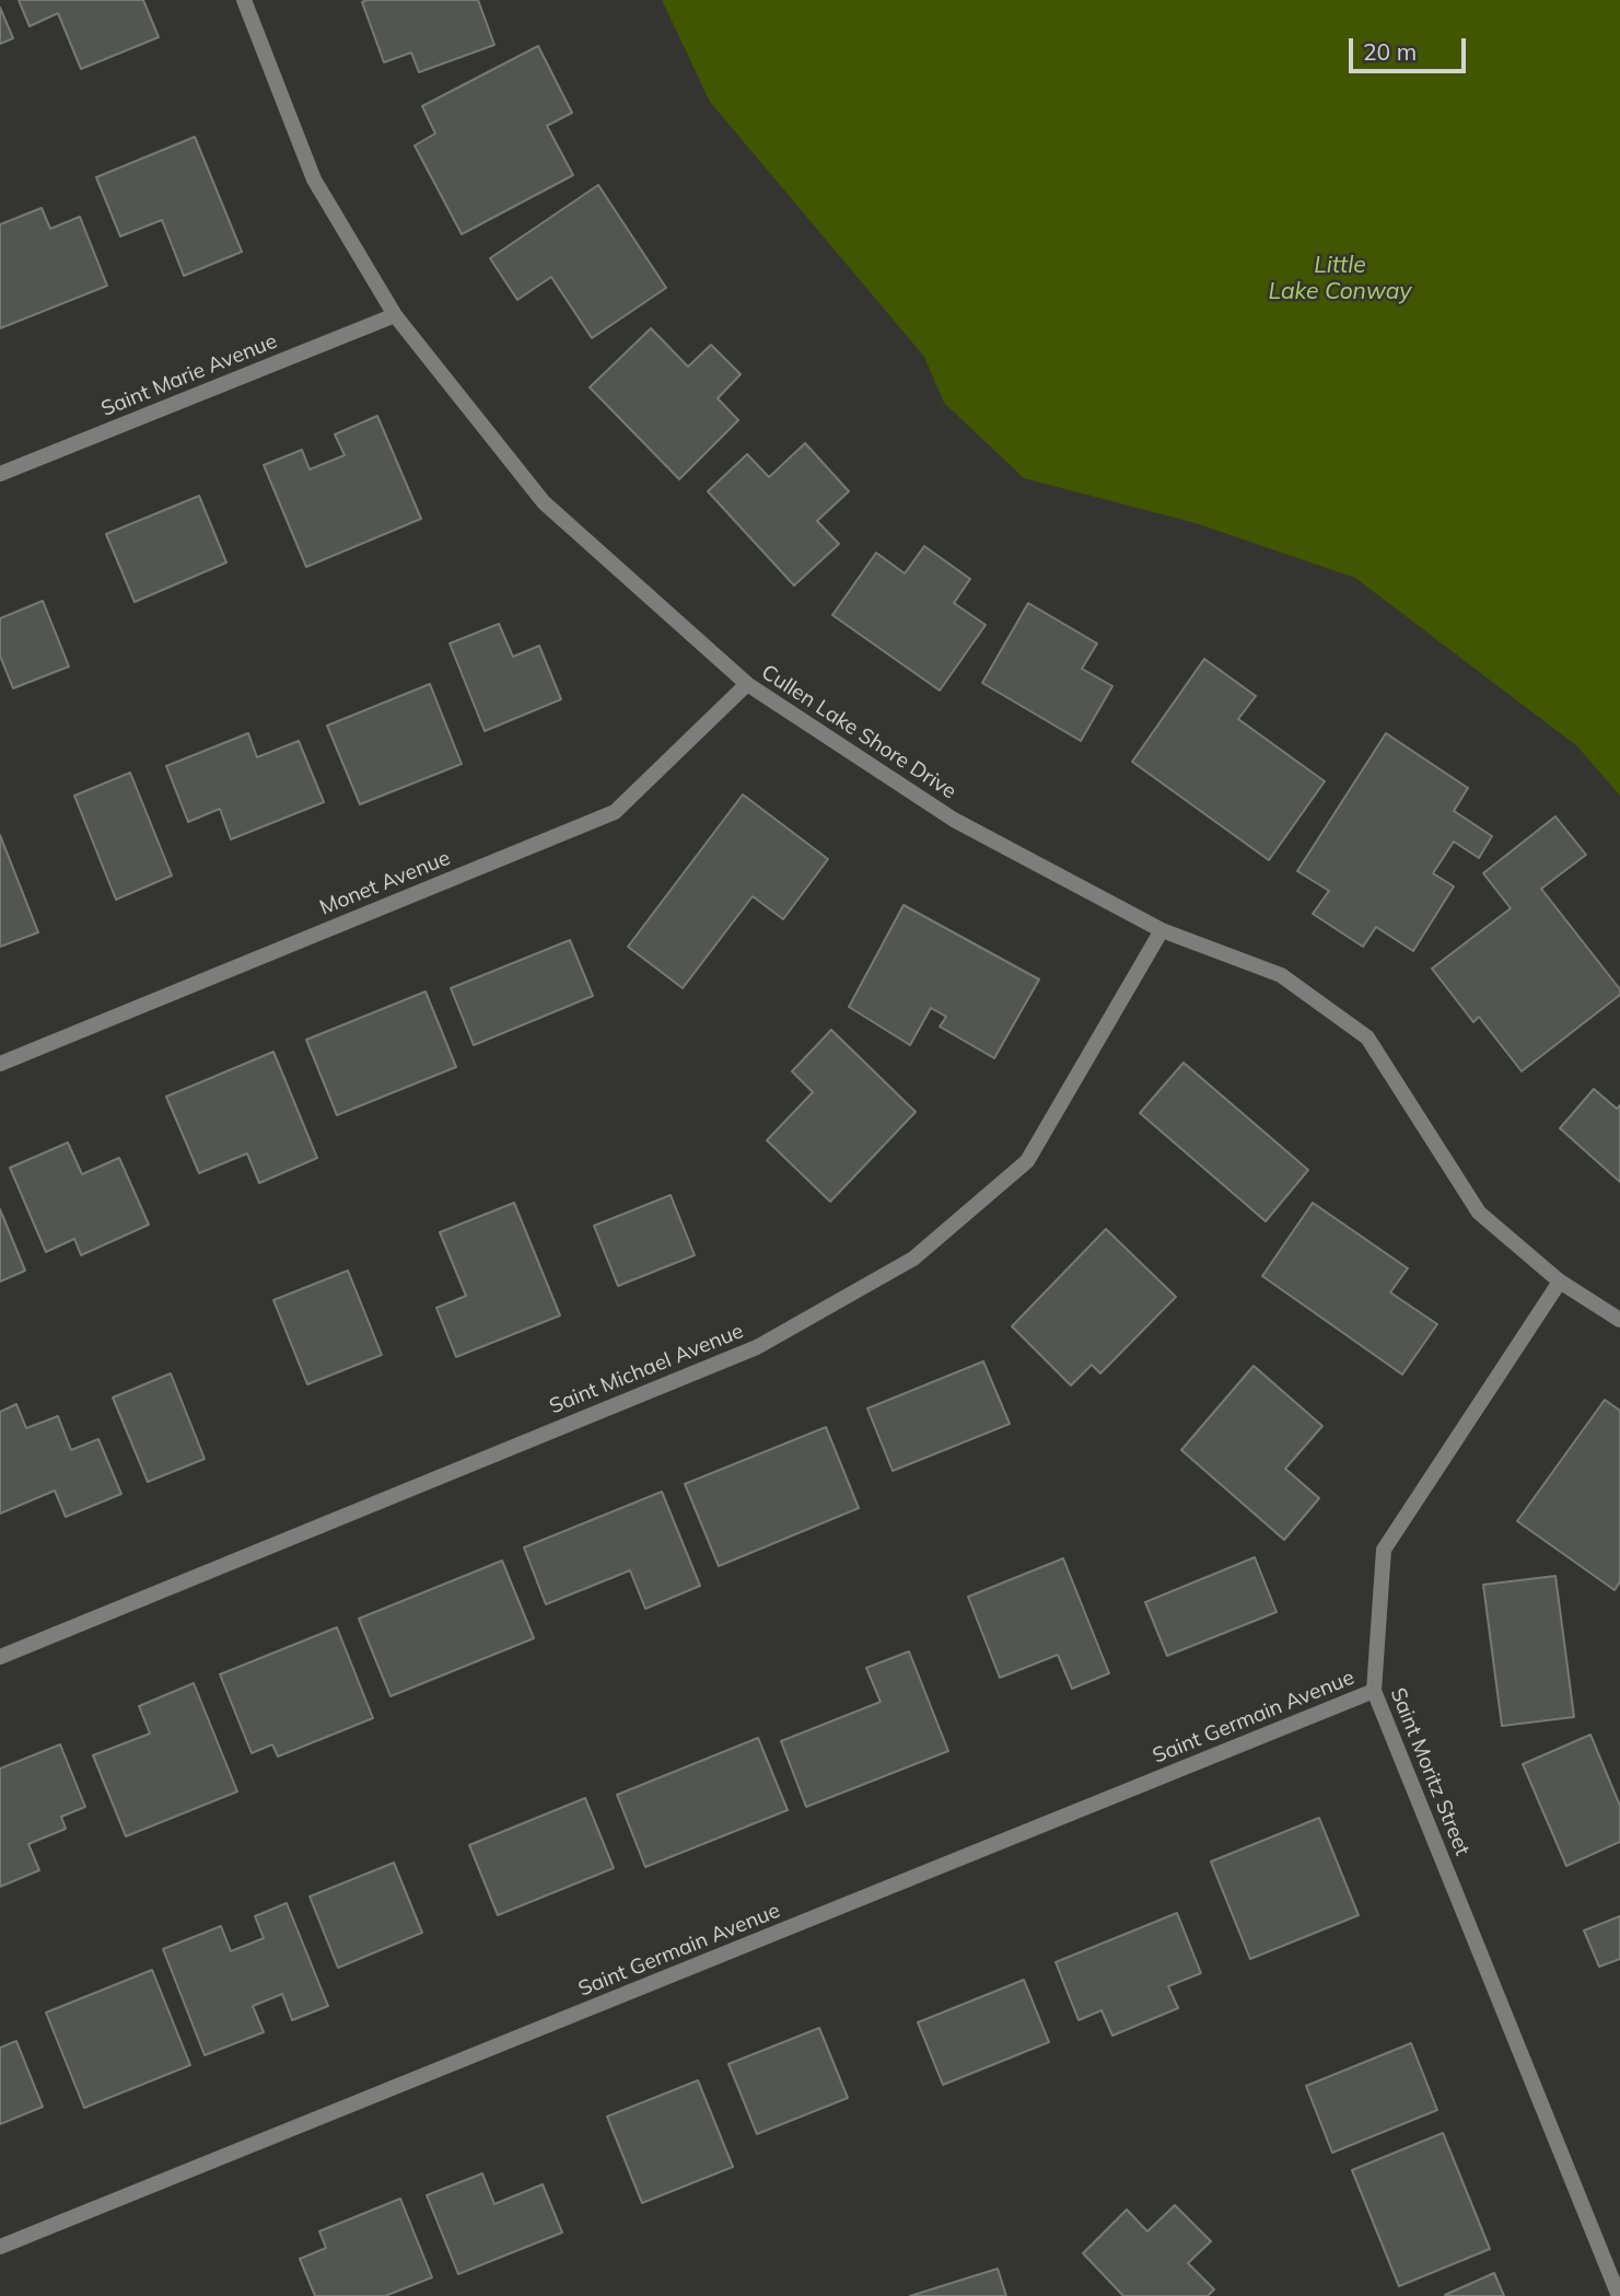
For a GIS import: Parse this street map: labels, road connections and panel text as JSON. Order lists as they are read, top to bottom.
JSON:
{
  "streets": {
    "street": [
      "Saint Marie Avenue",
      "Cullen Lake Shore Drive",
      "Monet Avenue",
      "Saint Michael Avenue",
      "Saint Germain Avenue",
      "Saint Moritz Street"
    ]
  },
  "crossings": [
    ["Saint Marie Avenue", "Cullen Lake Shore Drive"],
    ["Cullen Lake Shore Drive", "Monet Avenue"],
    ["Cullen Lake Shore Drive", "Saint Michael Avenue"],
    ["Cullen Lake Shore Drive", "Saint Moritz Street"],
    ["Saint Germain Avenue", "Saint Moritz Street"]
  ],
  "water": ["Little Lake Conway"],
  "scale_bar": "20 m"
}
